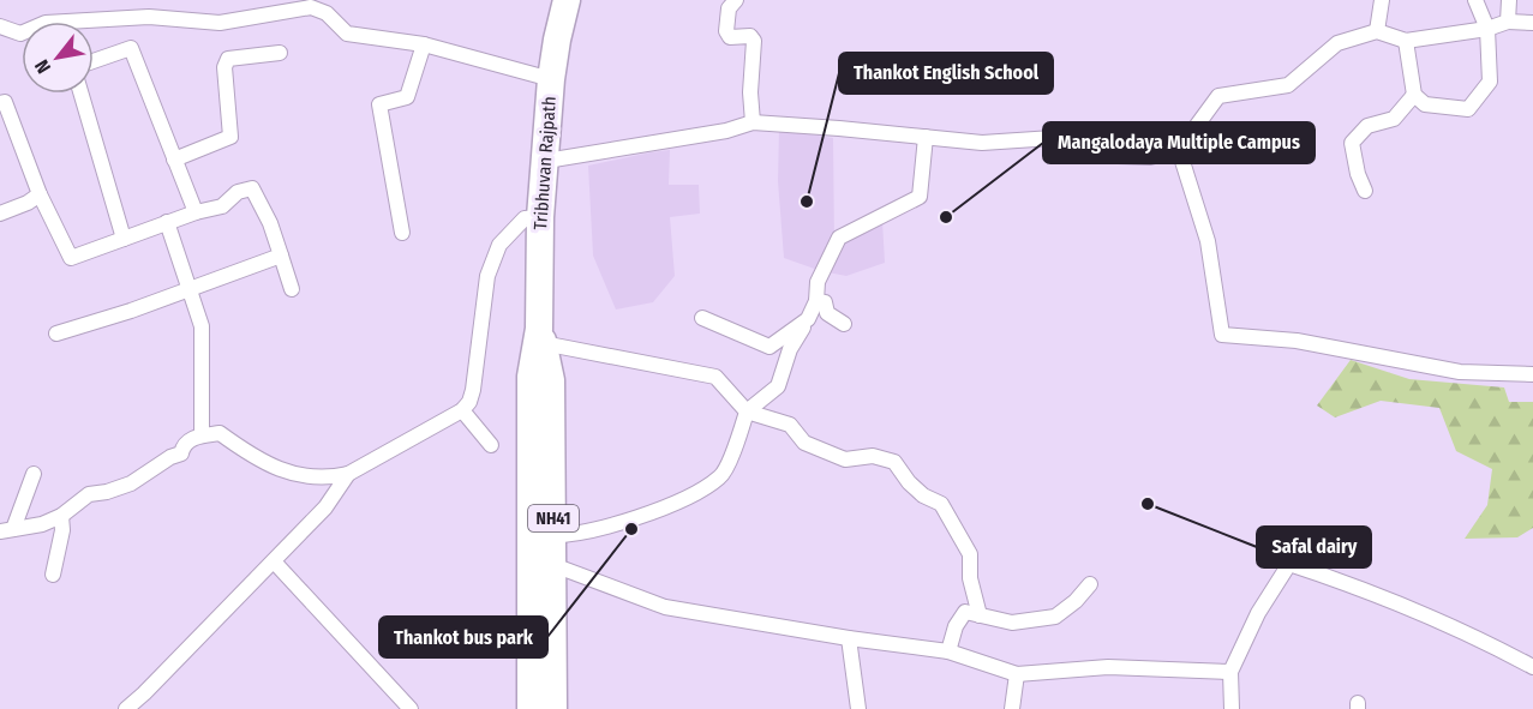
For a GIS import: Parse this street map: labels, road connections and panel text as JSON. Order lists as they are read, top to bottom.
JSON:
{
  "streets": {
    "highway": ["Tribhuvan Rajpath", "NH41"]
  },
  "places": [
    "Thankot English School",
    "Mangalodaya Multiple Campus",
    "Safal dairy",
    "Thankot bus park"
  ],
  "north": "bottom left"
}
